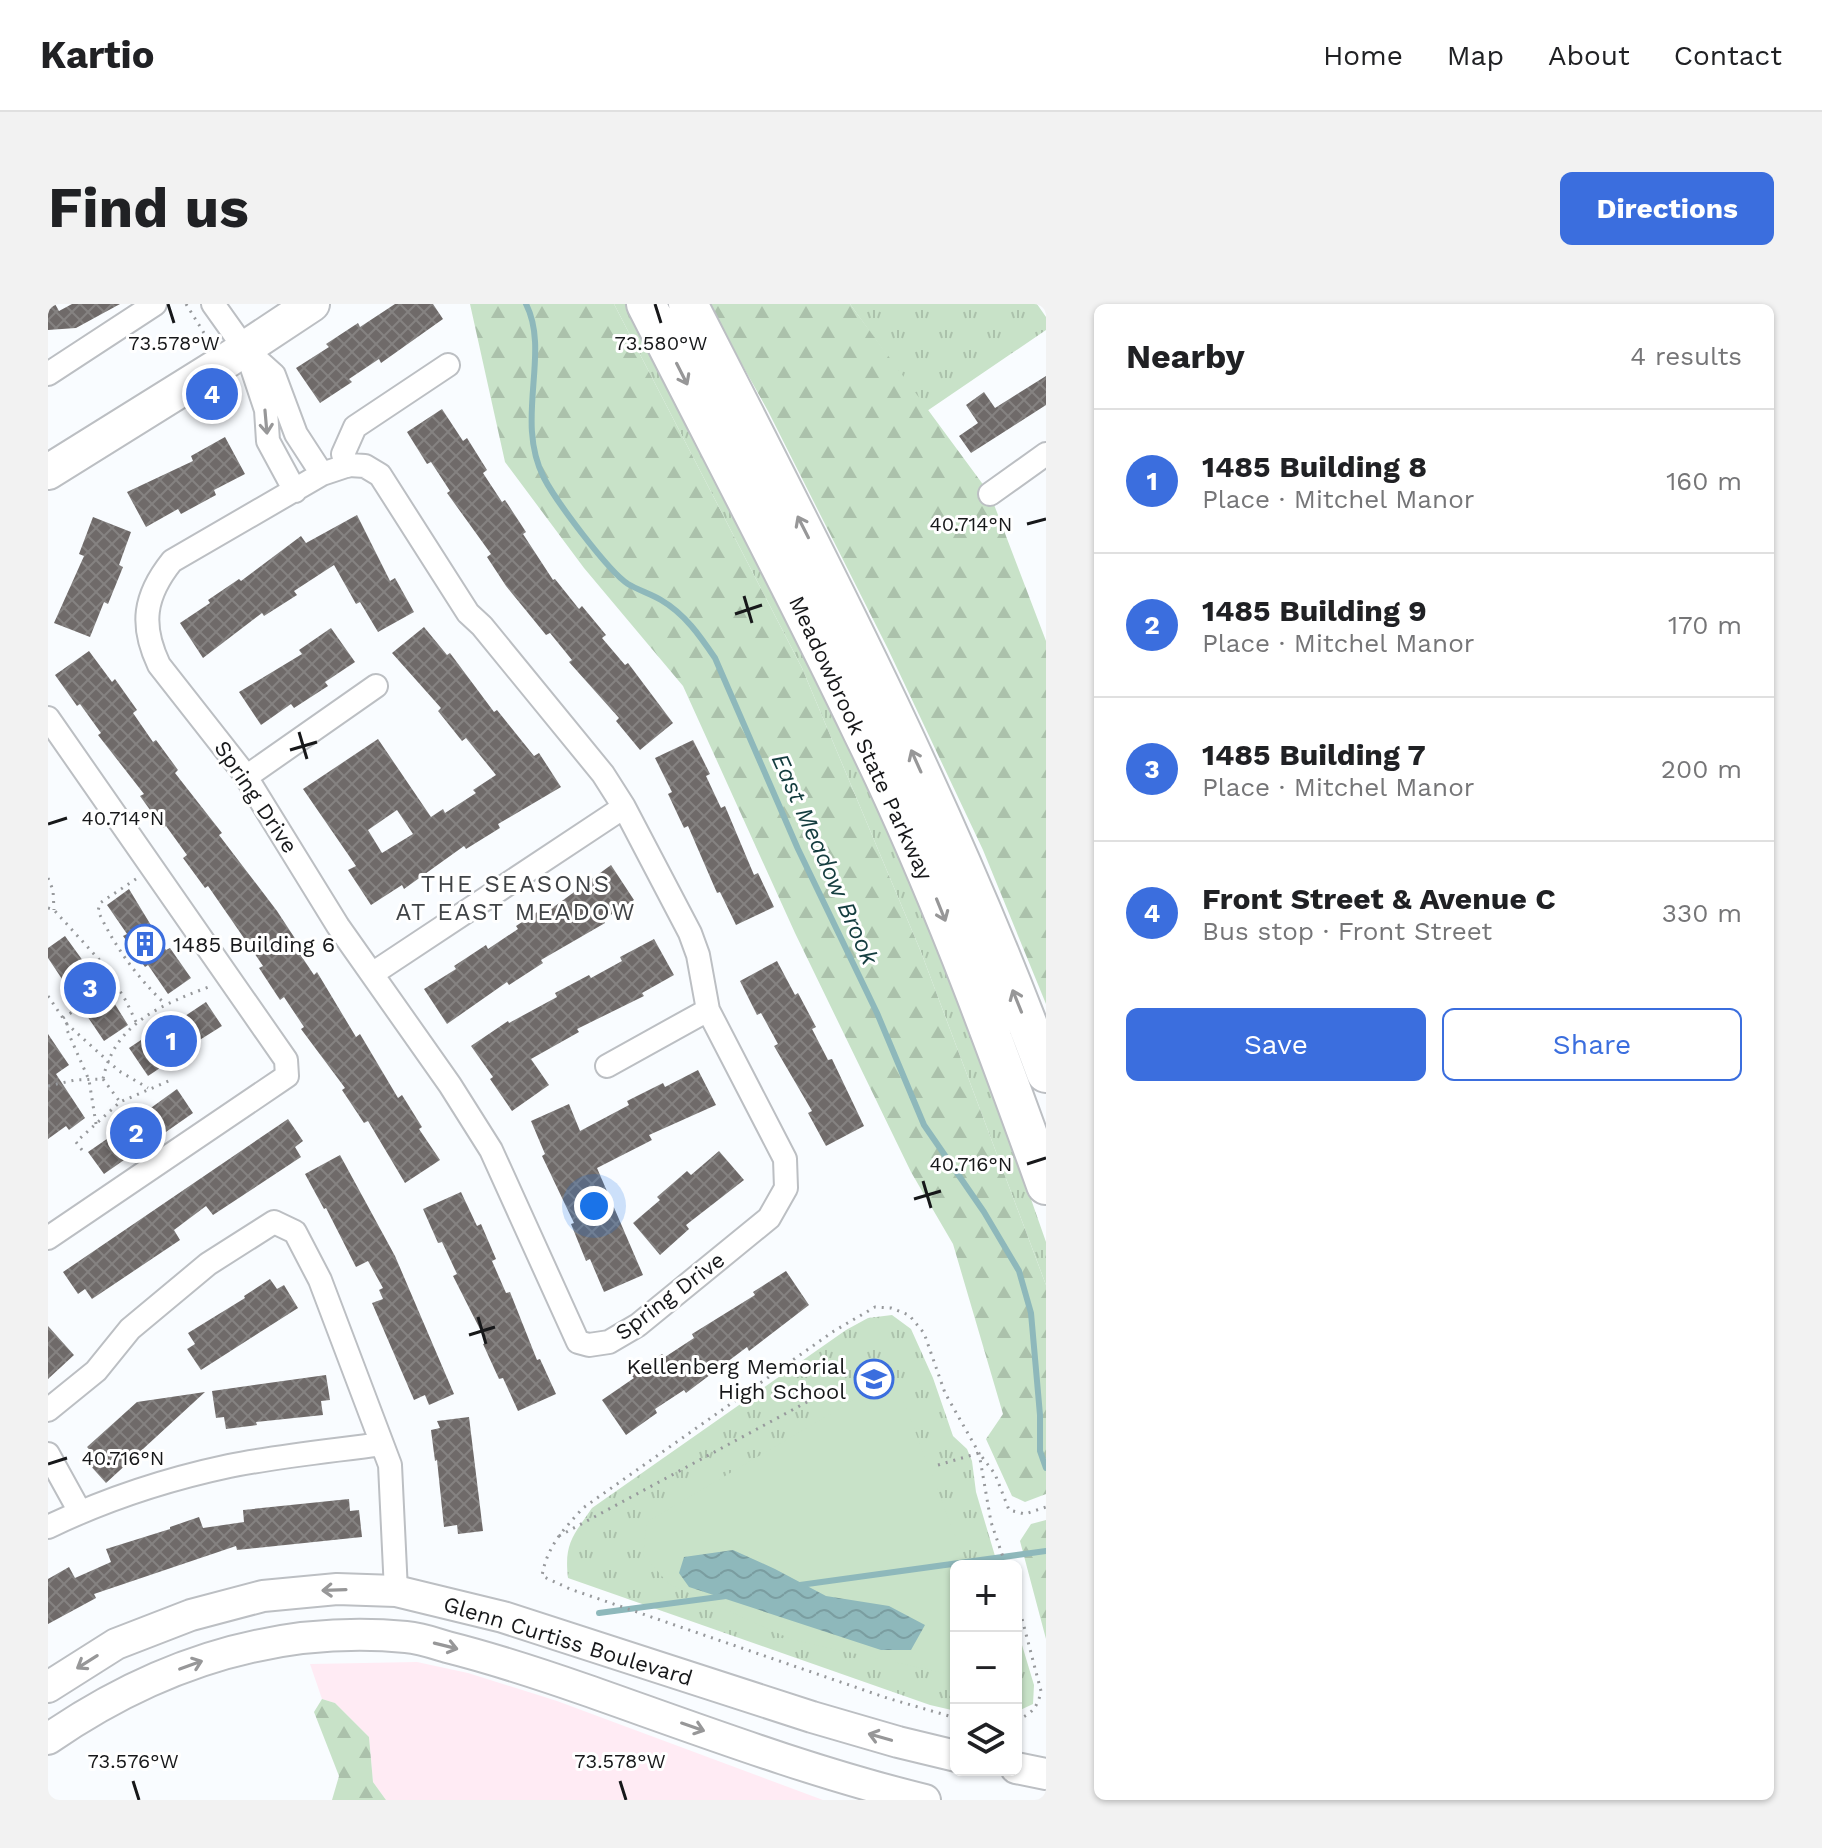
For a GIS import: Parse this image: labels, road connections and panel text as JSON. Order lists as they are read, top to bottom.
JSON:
{
  "streets": {
    "highway": ["Meadowbrook State Parkway"],
    "main road": ["Glenn Curtiss Boulevard"],
    "street": ["Spring Drive"]
  },
  "districts": ["THE SEASONS AT EAST MEADOW"],
  "water": ["East Meadow Brook"],
  "places": {
    "building": ["1485 Building 6"],
    "school or university": ["Kellenberg Memorial High School"]
  },
  "page": {
    "header": "Kartio",
    "nav": [
      "Home",
      "Map",
      "About",
      "Contact"
    ],
    "buttons": [
      "Directions",
      ["Save", "Share"]
    ],
    "title": "Find us",
    "heading": ["Nearby", "4 results"],
    "pins": [
      "4",
      "3",
      "1",
      "2"
    ],
    "list": [
      {
        "mark": "1",
        "name": "1485 Building 8",
        "note": "Place · Mitchel Manor",
        "value": "160 m"
      },
      {
        "mark": "2",
        "name": "1485 Building 9",
        "note": "Place · Mitchel Manor",
        "value": "170 m"
      },
      {
        "mark": "3",
        "name": "1485 Building 7",
        "note": "Place · Mitchel Manor",
        "value": "200 m"
      },
      {
        "mark": "4",
        "name": "Front Street & Avenue C",
        "note": "Bus stop · Front Street",
        "value": "330 m"
      }
    ],
    "map_buttons": ["+", "−"]
  },
  "coordinates": [
    "73.578°W",
    "73.580°W",
    "40.714°N",
    "40.716°N",
    "73.576°W"
  ]
}
